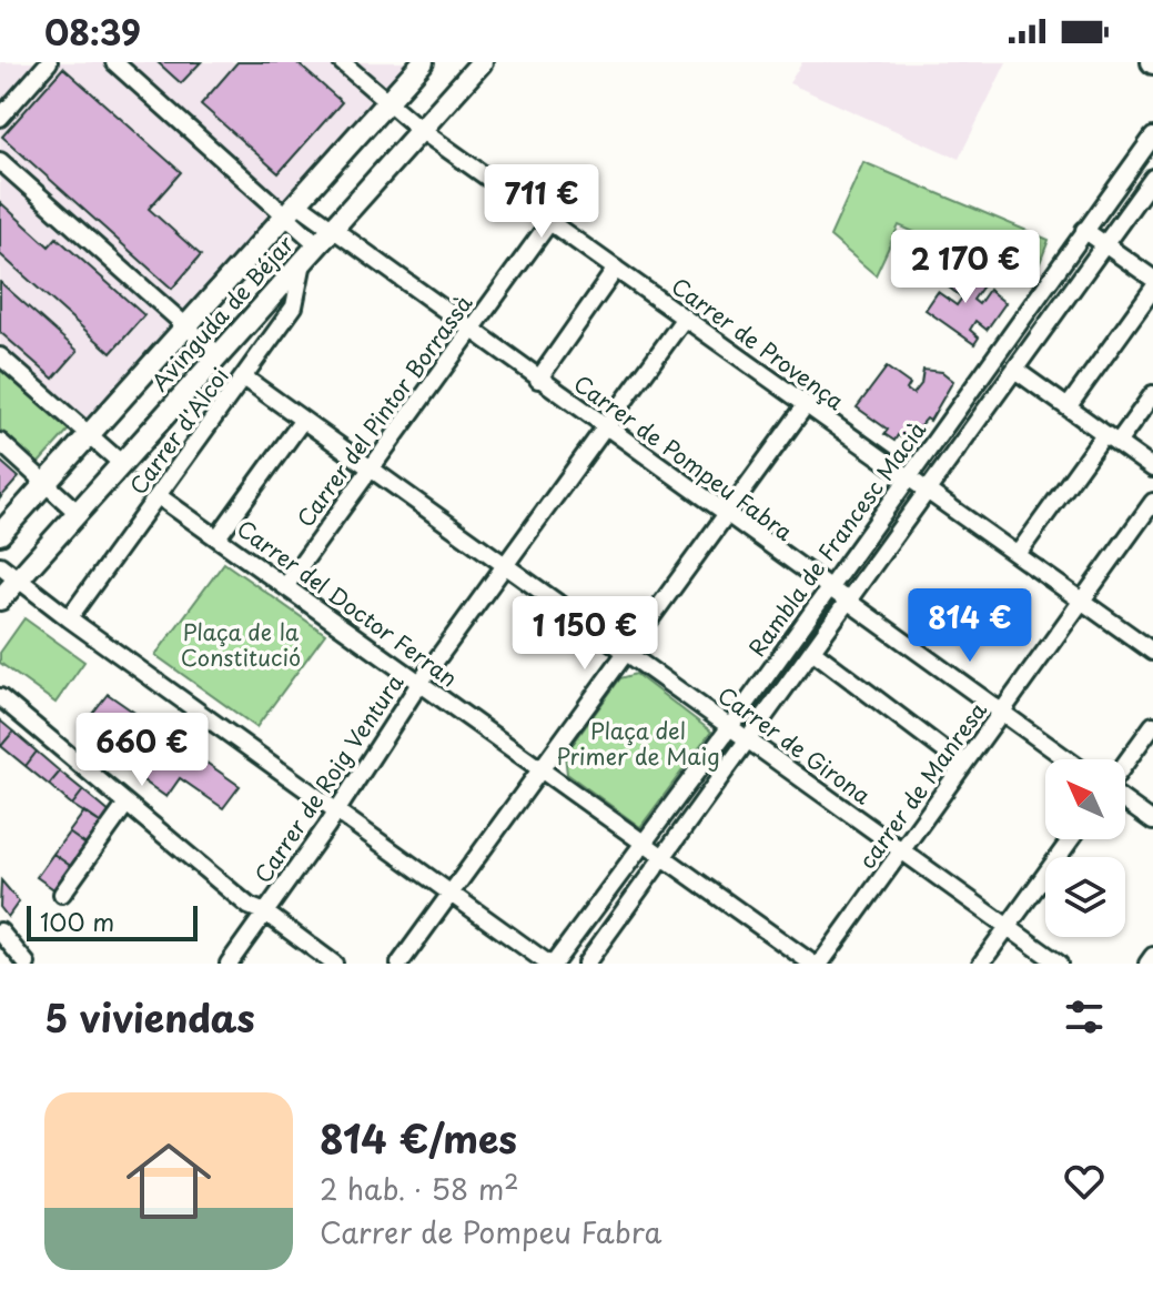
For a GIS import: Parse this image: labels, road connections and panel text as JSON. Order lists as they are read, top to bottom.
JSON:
{
  "streets": {
    "main road": ["Avinguda de Béjar"],
    "street": [
      "Carrer de Provença",
      "Carrer del Pintor Borrassà",
      "Carrer d'Alcoi",
      "Carrer de Pompeu Fabra",
      "Rambla de Francesc Macià",
      "Carrer del Doctor Ferran",
      "Carrer de Girona",
      "Carrer de Roig Ventura",
      "carrer de Manresa"
    ]
  },
  "crossings": [
    ["Avinguda de Béjar", "Carrer de Provença"],
    ["Avinguda de Béjar", "Carrer d'Alcoi"],
    ["Avinguda de Béjar", "Carrer de Pompeu Fabra"],
    ["Carrer de Provença", "Carrer del Pintor Borrassà"],
    ["Carrer de Provença", "Rambla de Francesc Macià"],
    ["Carrer de Provença", "Carrer de Roig Ventura"],
    ["Carrer de Provença", "carrer de Manresa"],
    ["Carrer del Pintor Borrassà", "Carrer de Pompeu Fabra"],
    ["Carrer del Pintor Borrassà", "Carrer del Doctor Ferran"],
    ["Carrer del Pintor Borrassà", "Carrer de Girona"],
    ["Carrer d'Alcoi", "Carrer de Pompeu Fabra"],
    ["Carrer d'Alcoi", "Carrer del Doctor Ferran"],
    ["Carrer d'Alcoi", "Carrer de Girona"],
    ["Carrer de Pompeu Fabra", "Rambla de Francesc Macià"],
    ["Carrer de Pompeu Fabra", "Carrer de Roig Ventura"],
    ["Carrer de Pompeu Fabra", "carrer de Manresa"],
    ["Rambla de Francesc Macià", "Carrer del Doctor Ferran"],
    ["Rambla de Francesc Macià", "Carrer de Girona"],
    ["Carrer del Doctor Ferran", "Carrer de Roig Ventura"],
    ["Carrer de Girona", "Carrer de Roig Ventura"],
    ["Carrer de Girona", "carrer de Manresa"]
  ],
  "parks": ["Plaça de la Constitució", "Plaça del Primer de Maig"],
  "scale_bar": "100 m",
  "north": "top left",
  "page": {
    "status": "08:39",
    "price": [
      "711 €",
      "2 170 €",
      "814 €",
      "1 150 €",
      "660 €"
    ],
    "scale": "100 m",
    "heading": "5 viviendas",
    "list": [
      {
        "name": "814 €/mes",
        "note": "2 hab. · 58 m² · Carrer de Pompeu Fabra"
      }
    ]
  }
}
